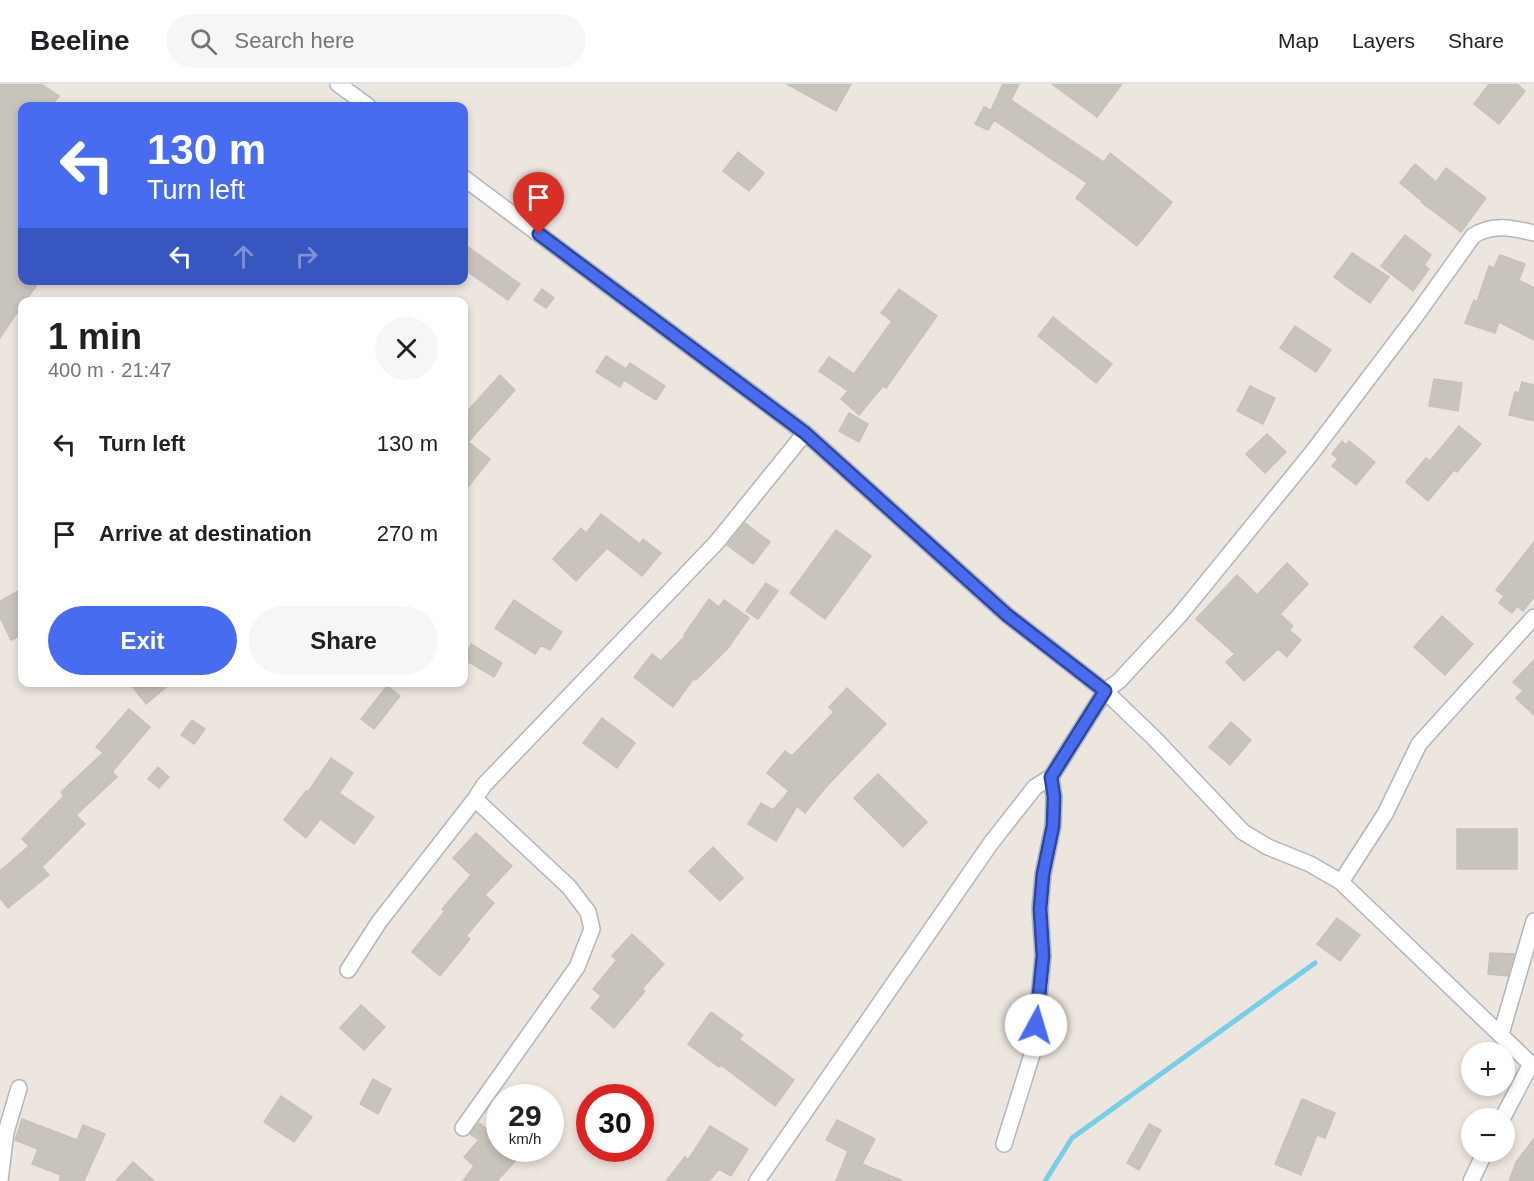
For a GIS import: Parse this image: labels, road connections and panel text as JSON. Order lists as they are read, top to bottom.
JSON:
{
  "page": {
    "header": "Beeline",
    "search": "Search here",
    "nav": ["Map", "Layers", "Share"],
    "turn": ["130 m", "Turn left"],
    "heading": ["1 min", "400 m · 21:47"],
    "list": [
      {
        "name": "Turn left",
        "value": "130 m"
      },
      {
        "name": "Arrive at destination",
        "value": "270 m"
      }
    ],
    "buttons": ["Exit", "Share"],
    "map_buttons": ["+", "−"],
    "speed": "29 km/h",
    "limit": "30"
  }
}
